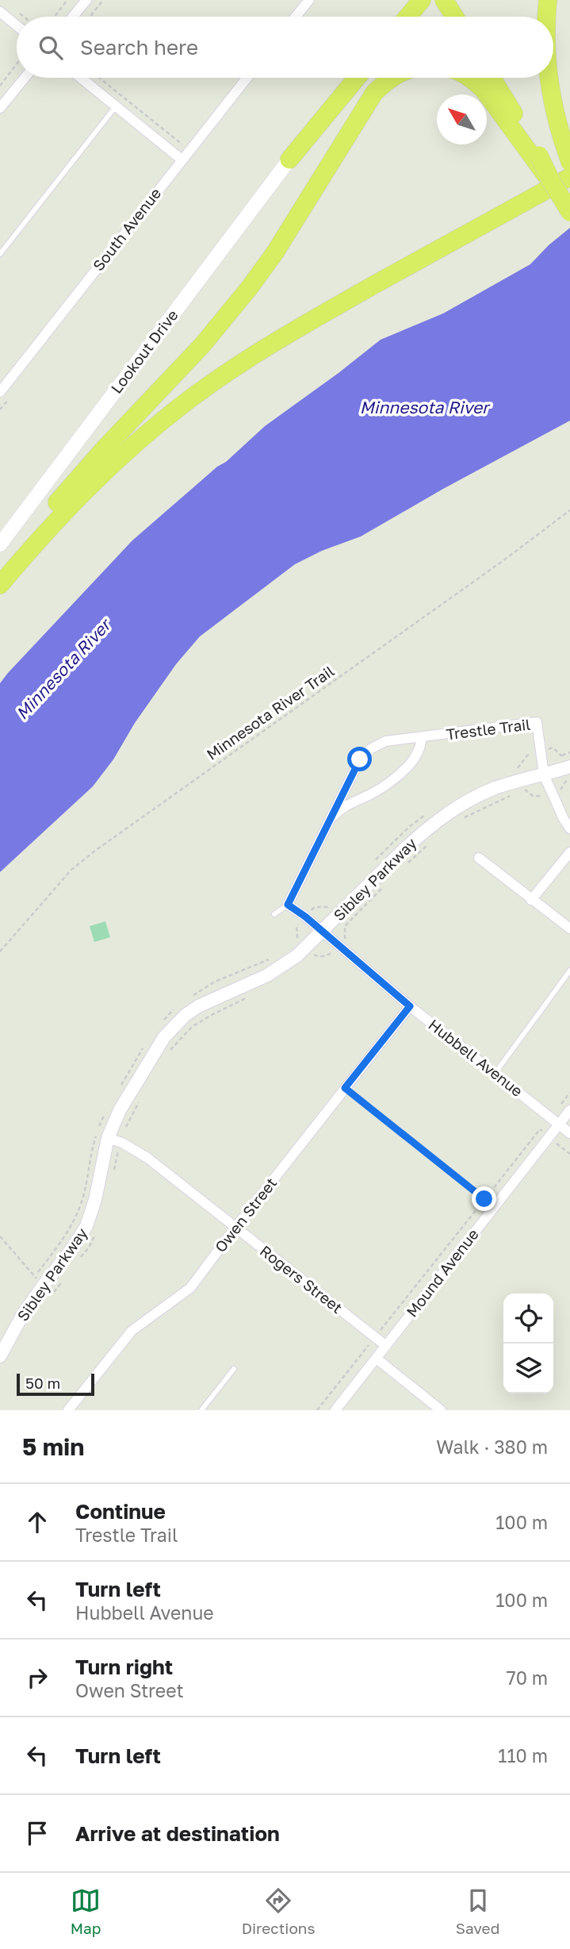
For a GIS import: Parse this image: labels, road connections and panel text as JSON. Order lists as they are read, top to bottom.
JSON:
{
  "streets": {
    "main road": ["Lookout Drive"],
    "street": [
      "South Avenue",
      "Trestle Trail",
      "Sibley Parkway",
      "Hubbell Avenue",
      "Owen Street",
      "Mound Avenue",
      "Rogers Street"
    ],
    "path": ["Minnesota River Trail"]
  },
  "crossings": [
    ["Trestle Trail", "Sibley Parkway"],
    ["Trestle Trail", "Hubbell Avenue"],
    ["Sibley Parkway", "Hubbell Avenue"],
    ["Sibley Parkway", "Rogers Street"],
    ["Hubbell Avenue", "Owen Street"],
    ["Hubbell Avenue", "Mound Avenue"],
    ["Owen Street", "Rogers Street"],
    ["Mound Avenue", "Rogers Street"]
  ],
  "water": ["Minnesota River"],
  "scale_bar": "50 m",
  "north": "top left",
  "page": {
    "search": "Search here",
    "scale": "50 m",
    "heading": ["5 min", "Walk · 380 m"],
    "list": [
      ["Continue", "Trestle Trail", "100 m"],
      ["Turn left", "Hubbell Avenue", "100 m"],
      ["Turn right", "Owen Street", "70 m"],
      ["Turn left", "110 m"],
      "Arrive at destination"
    ],
    "nav": ["Map", "Directions", "Saved"]
  }
}
